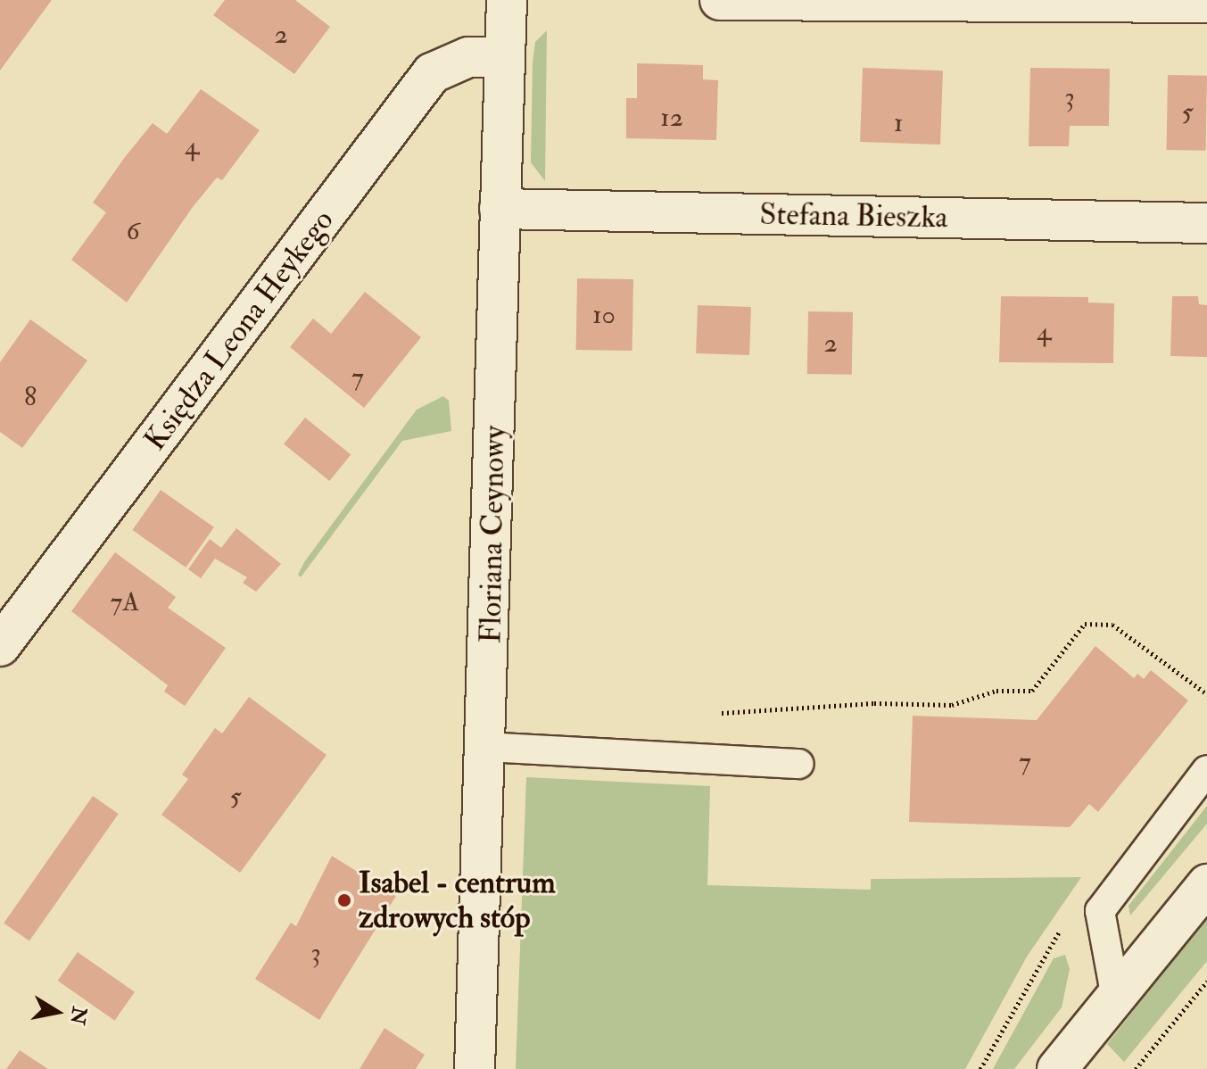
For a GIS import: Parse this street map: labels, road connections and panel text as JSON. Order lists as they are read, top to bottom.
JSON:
{
  "streets": {
    "street": ["Stefana Bieszka", "Księdza Leona Heykego", "Floriana Ceynowy"]
  },
  "crossings": [
    ["Stefana Bieszka", "Floriana Ceynowy"],
    ["Księdza Leona Heykego", "Floriana Ceynowy"]
  ],
  "places": ["Isabel - centrum zdrowych stóp"],
  "house_numbers": [
    "2",
    "3",
    "5",
    "12",
    "1",
    "4",
    "6",
    "10",
    "4",
    "2",
    "7",
    "8",
    "7A",
    "7",
    "5",
    "3"
  ],
  "north": "right"
}
